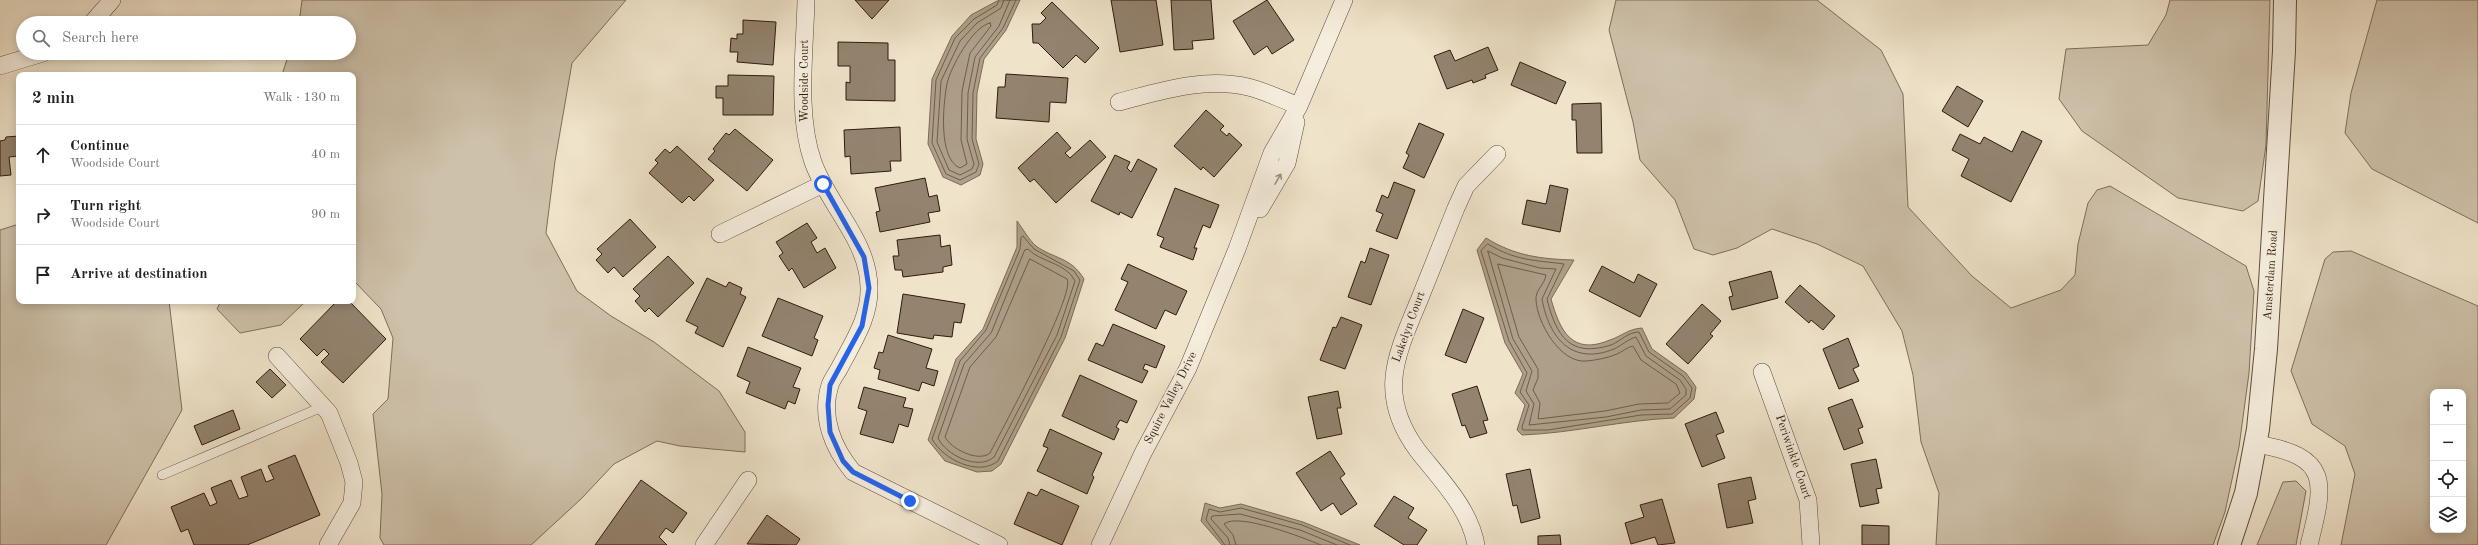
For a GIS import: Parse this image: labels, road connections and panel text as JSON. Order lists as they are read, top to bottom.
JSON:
{
  "streets": {
    "street": [
      "Woodside Court",
      "Amsterdam Road",
      "Lakelyn Court",
      "Squire Valley Drive",
      "Periwinkle Court"
    ]
  },
  "page": {
    "search": "Search here",
    "heading": ["2 min", "Walk · 130 m"],
    "list": [
      ["Continue", "Woodside Court", "40 m"],
      ["Turn right", "Woodside Court", "90 m"],
      "Arrive at destination"
    ],
    "map_buttons": ["+", "−"]
  }
}
